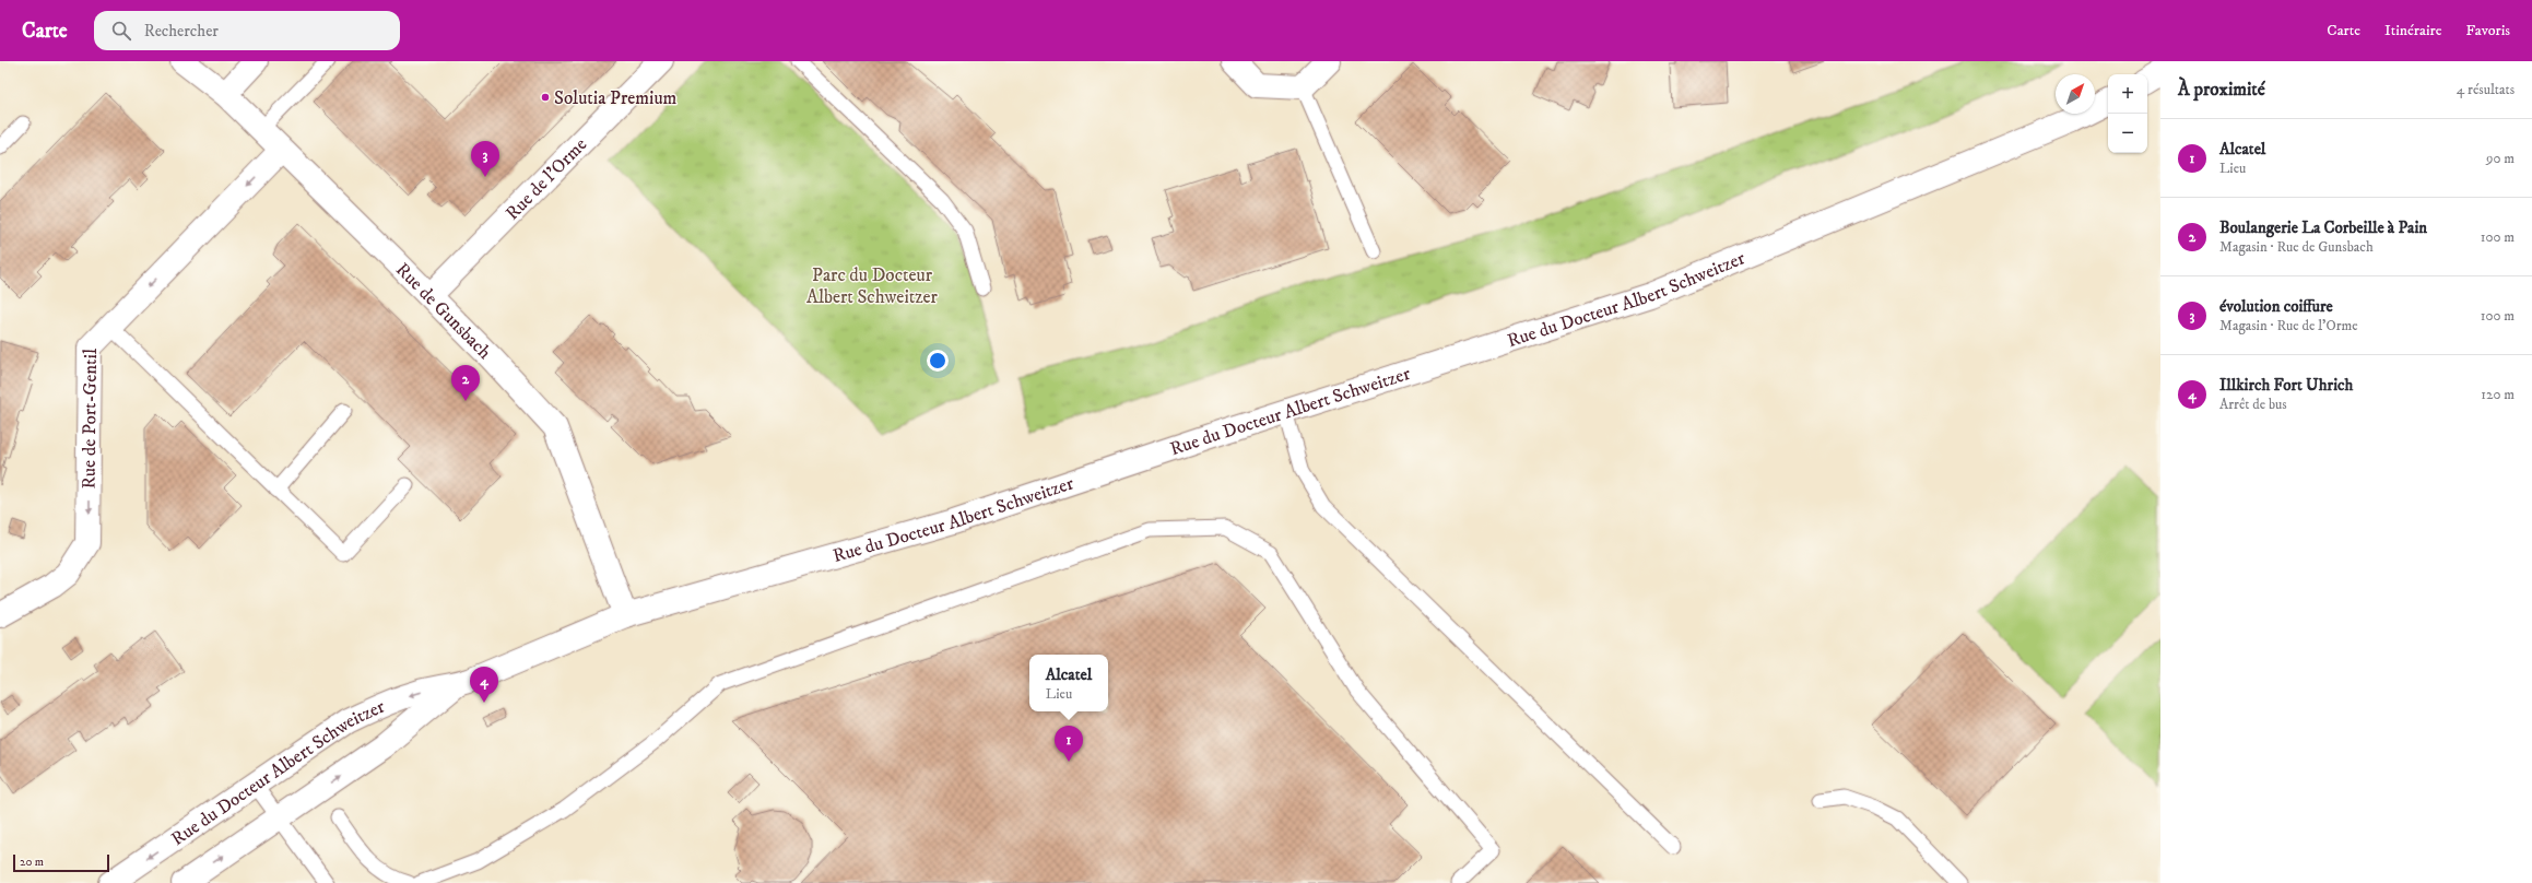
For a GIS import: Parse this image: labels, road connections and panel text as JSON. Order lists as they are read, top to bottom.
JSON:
{
  "streets": {
    "street": [
      "Rue de l'Orme",
      "Rue du Docteur Albert Schweitzer",
      "Rue de Gunsbach",
      "Rue de Port-Gentil"
    ]
  },
  "crossings": [
    ["Rue de l'Orme", "Rue de Gunsbach"],
    ["Rue du Docteur Albert Schweitzer", "Rue de Gunsbach"],
    ["Rue de Gunsbach", "Rue de Port-Gentil"]
  ],
  "one_way": ["Rue de Port-Gentil"],
  "parks": ["Parc du Docteur Albert Schweitzer"],
  "places": ["Solutia Premium"],
  "scale_bar": "20 m",
  "north": "top right",
  "page": {
    "header": "Carte",
    "search": "Rechercher",
    "nav": ["Carte", "Itinéraire", "Favoris"],
    "heading": ["À proximité", "4 résultats"],
    "map_buttons": ["+", "−"],
    "list": [
      {
        "mark": "1",
        "name": "Alcatel",
        "note": "Lieu",
        "value": "90 m"
      },
      {
        "mark": "2",
        "name": "Boulangerie La Corbeille à Pain",
        "note": "Magasin · Rue de Gunsbach",
        "value": "100 m"
      },
      {
        "mark": "3",
        "name": "évolution coiffure",
        "note": "Magasin · Rue de l'Orme",
        "value": "100 m"
      },
      {
        "mark": "4",
        "name": "Illkirch Fort Uhrich",
        "note": "Arrêt de bus",
        "value": "120 m"
      }
    ],
    "pins": [
      "3",
      "2",
      "4",
      "1"
    ],
    "popup": ["Alcatel", "Lieu"],
    "scale": "20 m"
  }
}
